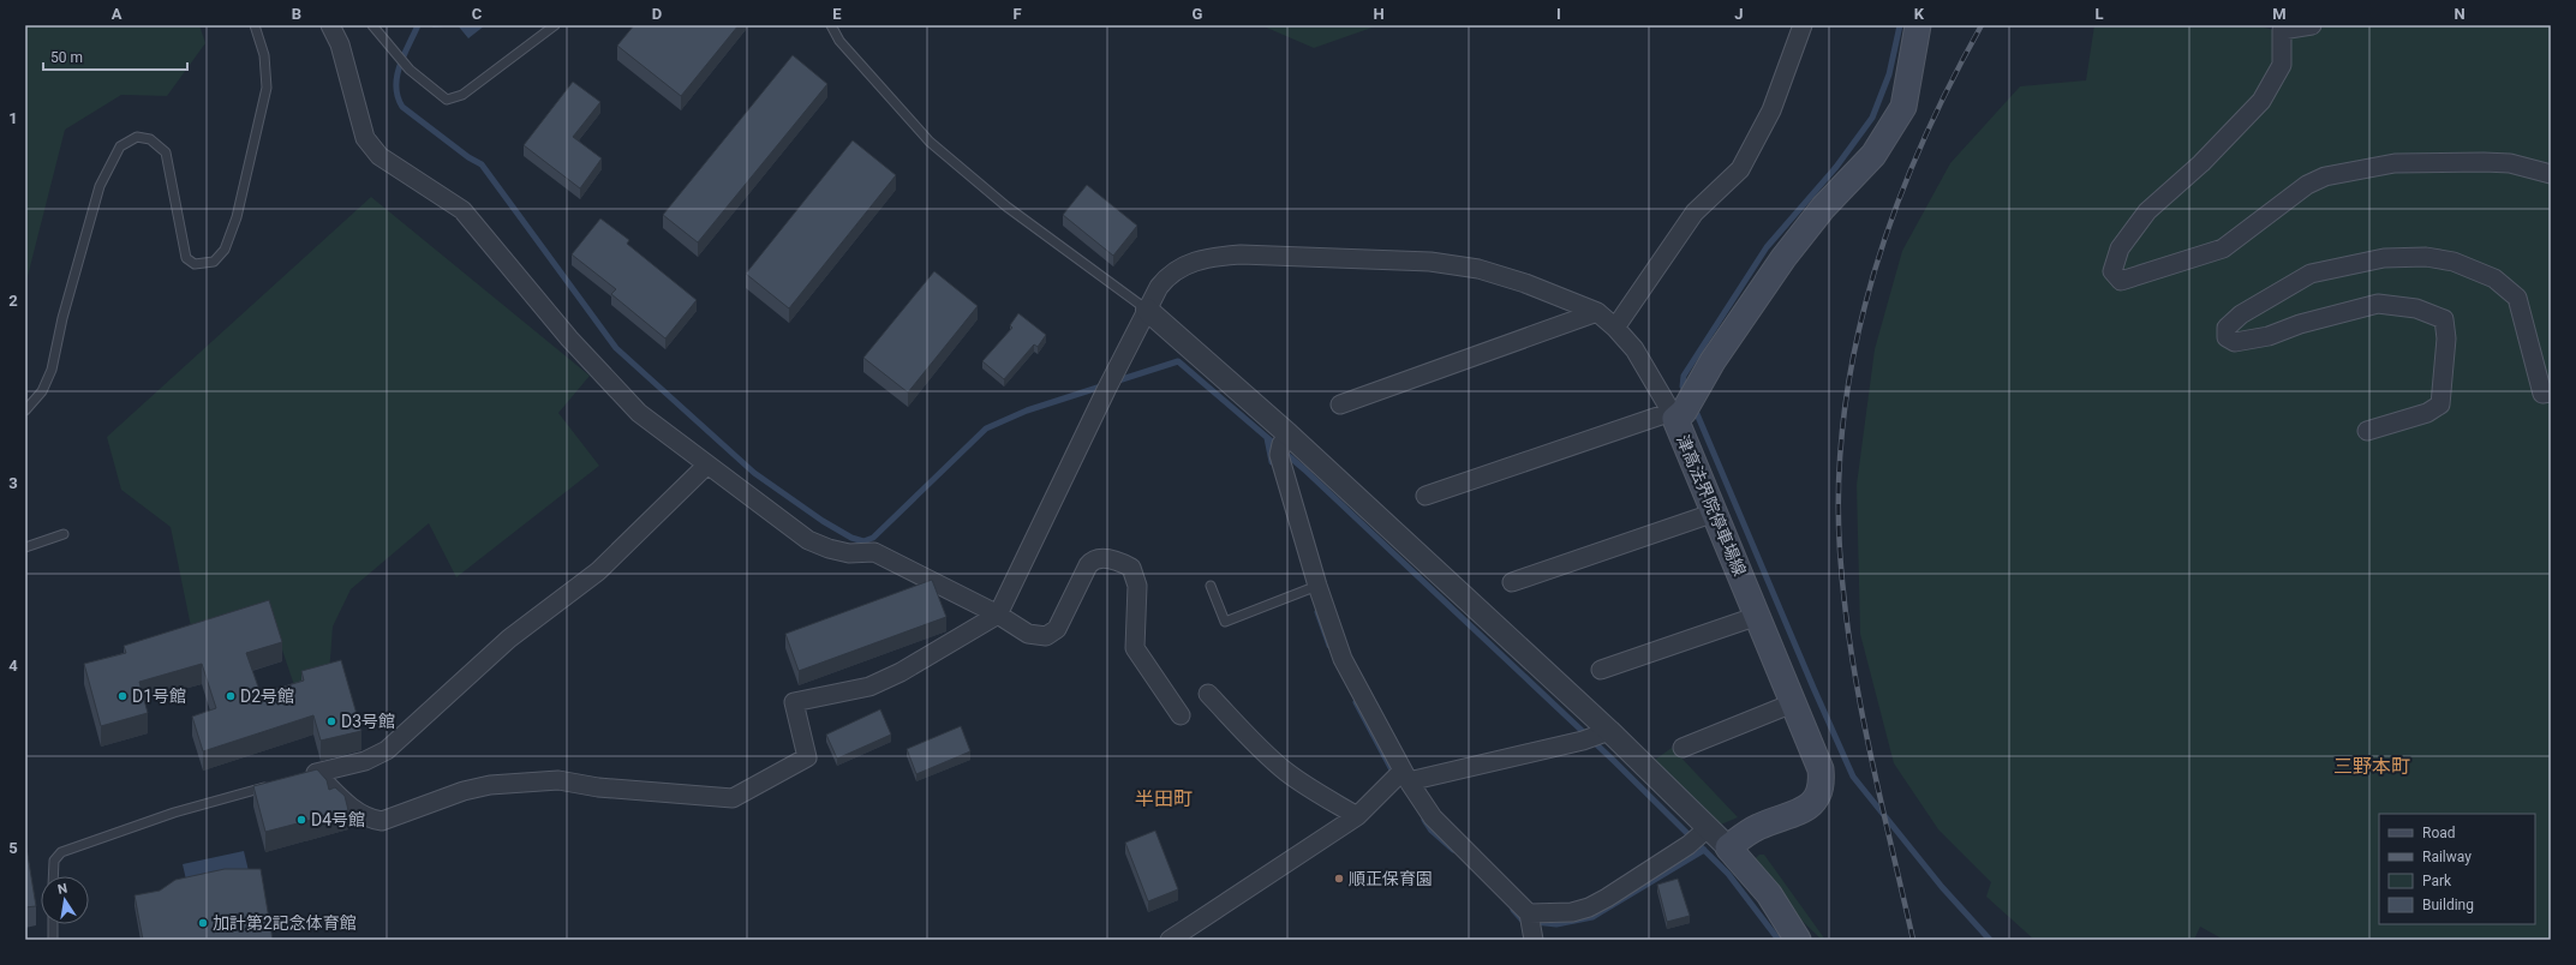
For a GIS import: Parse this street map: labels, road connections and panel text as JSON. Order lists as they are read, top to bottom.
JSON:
{
  "streets": {
    "main road": ["津高法界院停車場線"]
  },
  "districts": ["三野本町", "半田町"],
  "places": [
    "D1号館",
    "D2号館",
    "D3号館",
    "D4号館",
    "順正保育園",
    "加計第2記念体育館"
  ],
  "legend": [
    "Road",
    "Railway",
    "Park",
    "Building"
  ],
  "scale_bar": "50 m",
  "north": "top",
  "grid": {
    "columns": [
      "A",
      "B",
      "C",
      "D",
      "E",
      "F",
      "G",
      "H",
      "I",
      "J",
      "K",
      "L",
      "M",
      "N"
    ],
    "rows": [
      "1",
      "2",
      "3",
      "4",
      "5"
    ]
  }
}
